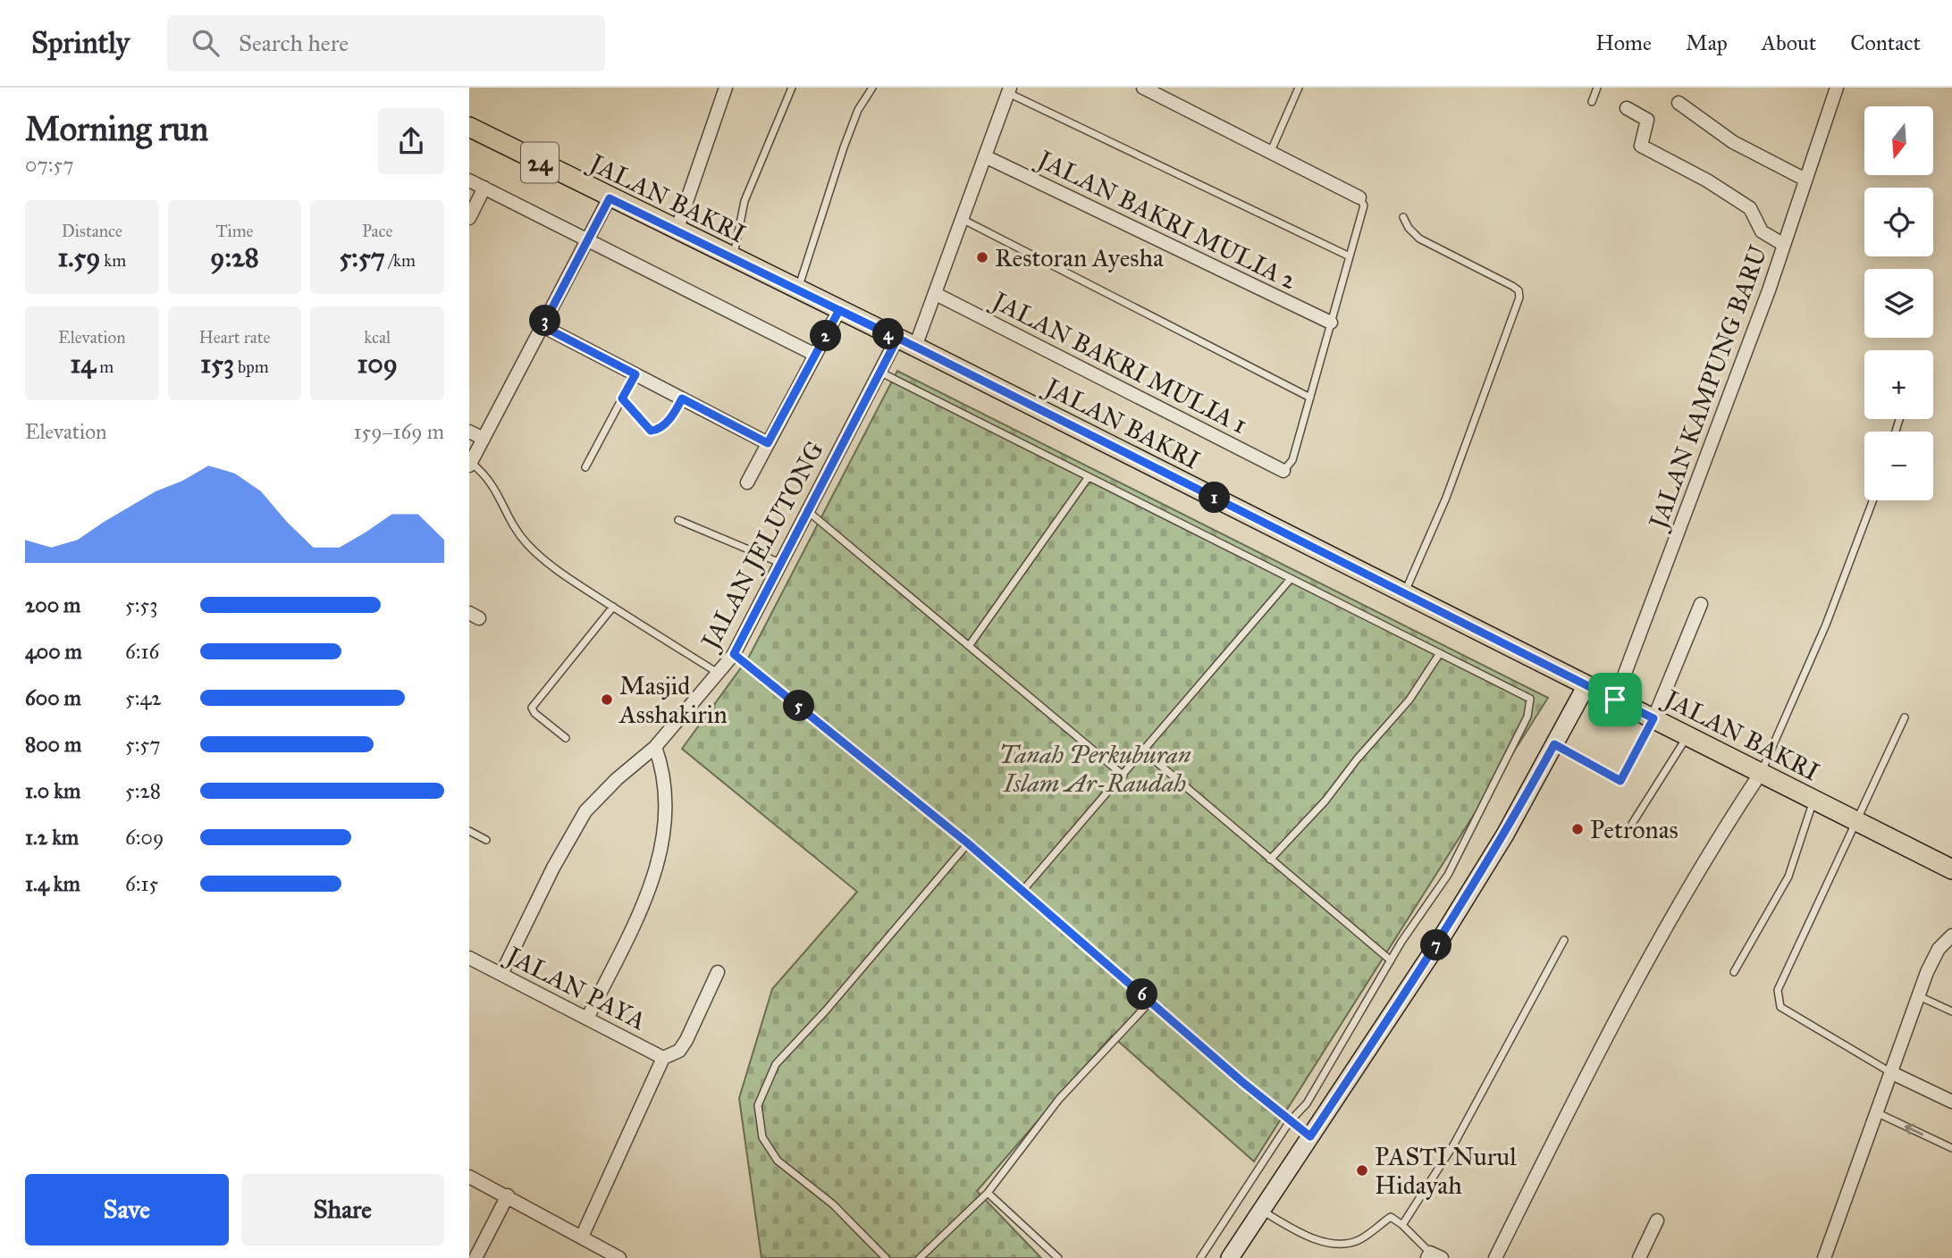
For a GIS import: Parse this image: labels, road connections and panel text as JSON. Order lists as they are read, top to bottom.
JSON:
{
  "streets": {
    "main road": ["24", "JALAN BAKRI"],
    "street": [
      "JALAN BAKRI MULIA 2",
      "JALAN BAKRI MULIA 1",
      "JALAN KAMPUNG BARU",
      "JALAN JELUTONG",
      "JALAN PAYA"
    ]
  },
  "crossings": [
    ["JALAN BAKRI", "JALAN KAMPUNG BARU"],
    ["JALAN BAKRI", "JALAN JELUTONG"],
    ["JALAN JELUTONG", "JALAN PAYA"]
  ],
  "parks": ["Tanah Perkuburan Islam Ar-Raudah"],
  "places": [
    "Restoran Ayesha",
    "Masjid Asshakirin",
    "Petronas",
    "PASTI Nurul Hidayah"
  ],
  "north": "bottom",
  "page": {
    "header": "Sprintly",
    "search": "Search here",
    "nav": [
      "Home",
      "Map",
      "About",
      "Contact"
    ],
    "heading": ["Morning run", "07:57"],
    "map_buttons": ["+", "−"],
    "stats": [
      ["Distance", "1.59 km"],
      ["Time", "9:28"],
      ["Pace", "5:57 /km"],
      ["Elevation", "14 m"],
      ["Heart rate", "153 bpm"],
      ["kcal", "109"]
    ],
    "pins": [
      "3",
      "4",
      "2",
      "1",
      "5",
      "7",
      "6"
    ],
    "chart": ["Elevation", "159–169 m"],
    "list": [
      {
        "name": "200 m",
        "note": "5:53"
      },
      {
        "name": "400 m",
        "note": "6:16"
      },
      {
        "name": "600 m",
        "note": "5:42"
      },
      {
        "name": "800 m",
        "note": "5:57"
      },
      {
        "name": "1.0 km",
        "note": "5:28"
      },
      {
        "name": "1.2 km",
        "note": "6:09"
      },
      {
        "name": "1.4 km",
        "note": "6:15"
      }
    ],
    "buttons": ["Save", "Share"]
  }
}
